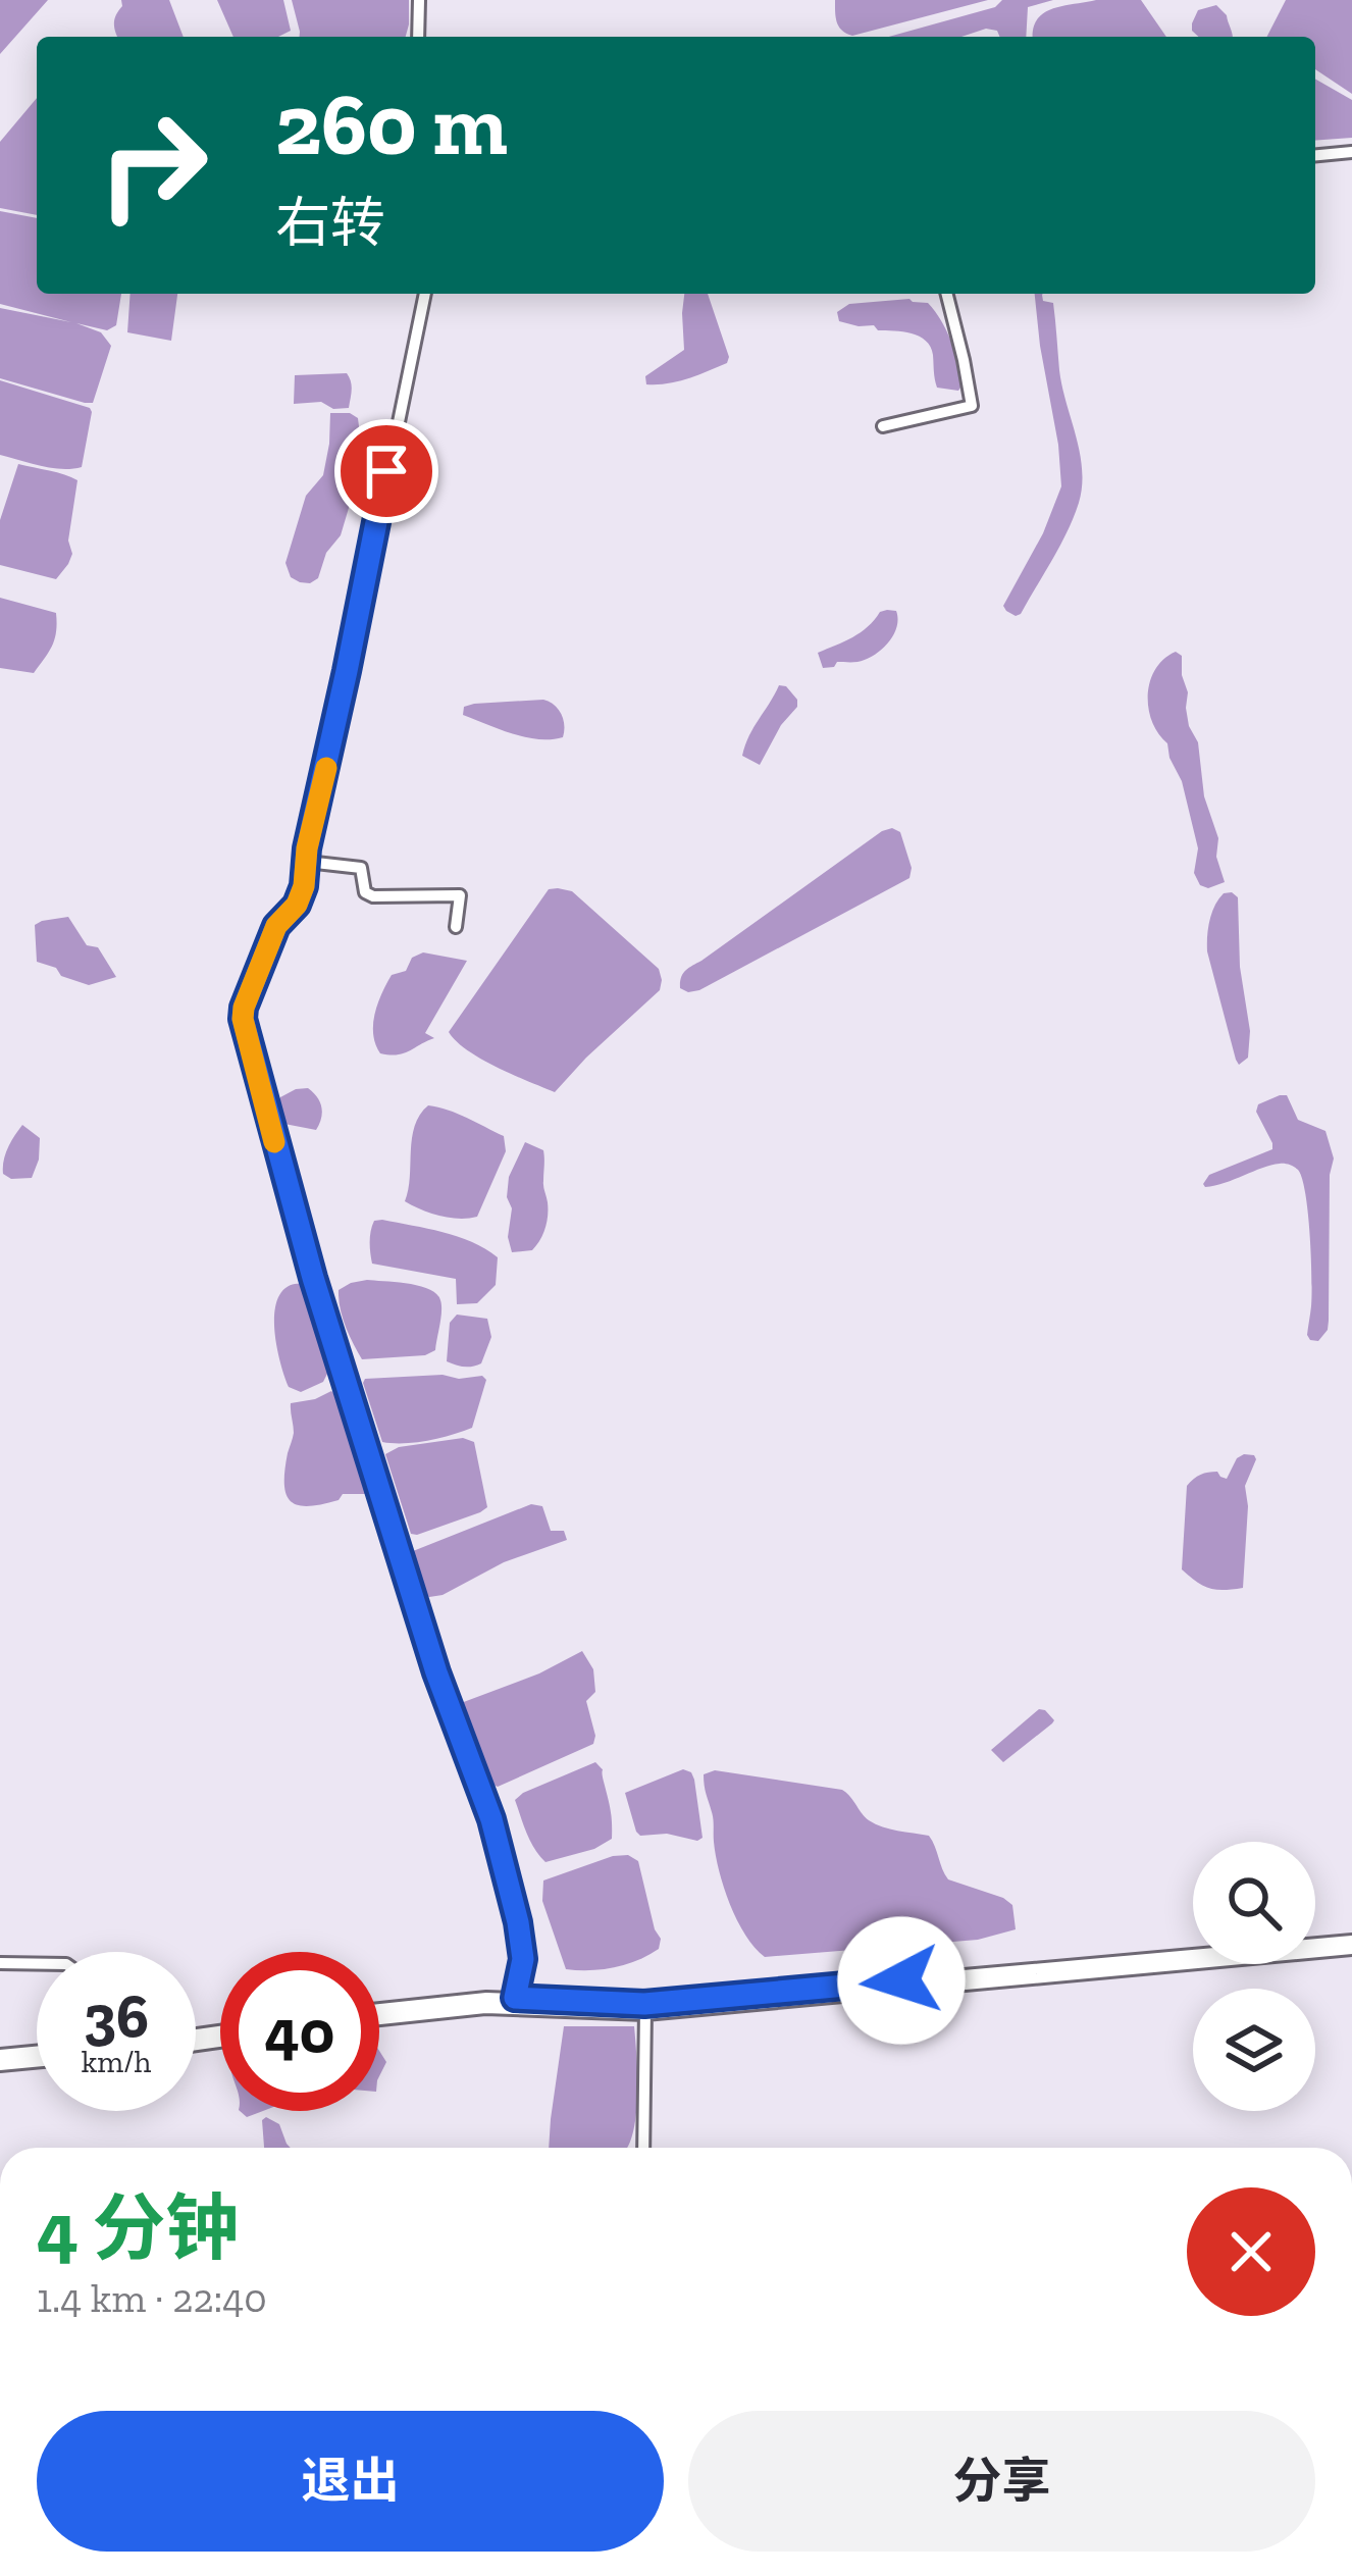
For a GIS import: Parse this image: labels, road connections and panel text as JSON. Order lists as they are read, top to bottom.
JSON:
{
  "page": {
    "turn": ["260 m", "右转"],
    "speed": "36 km/h",
    "limit": "40",
    "heading": ["4 分钟", "1.4 km · 22:40"],
    "buttons": ["退出", "分享"]
  }
}
